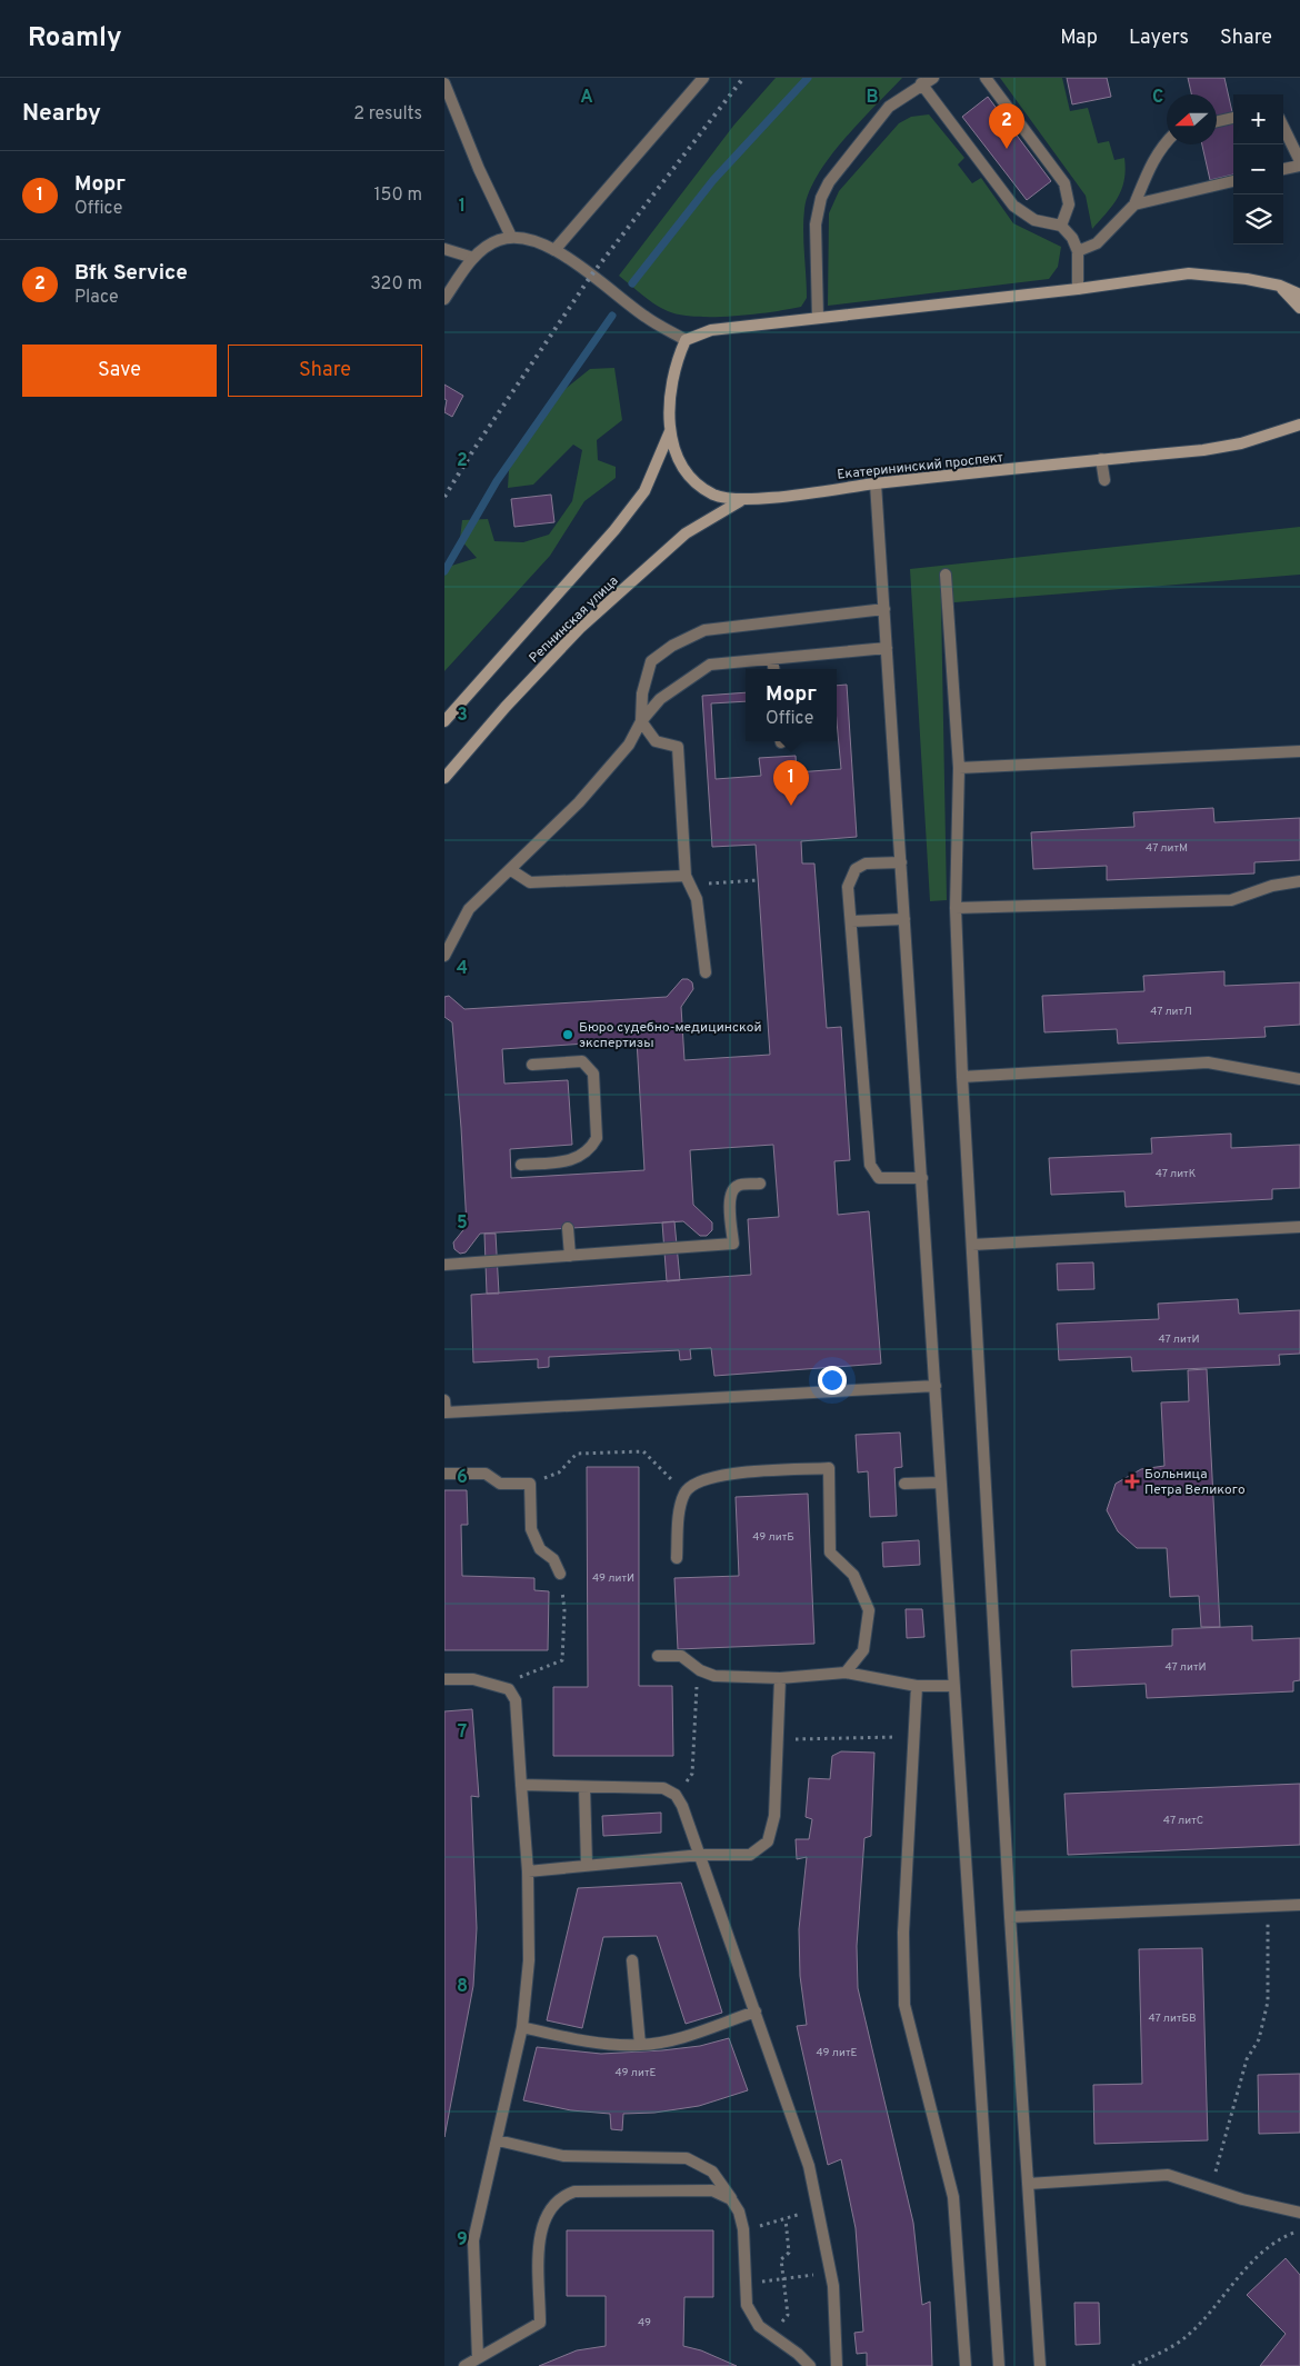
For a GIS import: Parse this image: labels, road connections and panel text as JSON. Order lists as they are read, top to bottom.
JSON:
{
  "streets": {
    "street": ["Екатерининский проспект", "Репнинская улица"]
  },
  "crossings": [
    ["Екатерининский проспект", "Репнинская улица"]
  ],
  "places": {
    "other": ["Бюро судебно-медицинской экспертизы"],
    "health": ["Больница Петра Великого"]
  },
  "house_numbers": [
    "47 литМ",
    "47 литЛ",
    "47 литК",
    "47 литИ",
    "49 литБ",
    "49 литИ",
    "47 литИ",
    "47 литС",
    "47 литБВ",
    "49 литЕ",
    "49 литЕ",
    "49"
  ],
  "north": "left",
  "page": {
    "header": "Roamly",
    "nav": ["Map", "Layers", "Share"],
    "heading": ["Nearby", "2 results"],
    "map_buttons": ["+", "−"],
    "pins": ["2", "1"],
    "list": [
      {
        "mark": "1",
        "name": "Морг",
        "note": "Office",
        "value": "150 m"
      },
      {
        "mark": "2",
        "name": "Bfk Service",
        "note": "Place",
        "value": "320 m"
      }
    ],
    "buttons": ["Save", "Share"],
    "popup": ["Морг", "Office"]
  },
  "grid": {
    "columns": ["A", "B", "C"],
    "rows": [
      "1",
      "2",
      "3",
      "4",
      "5",
      "6",
      "7",
      "8",
      "9"
    ]
  }
}
